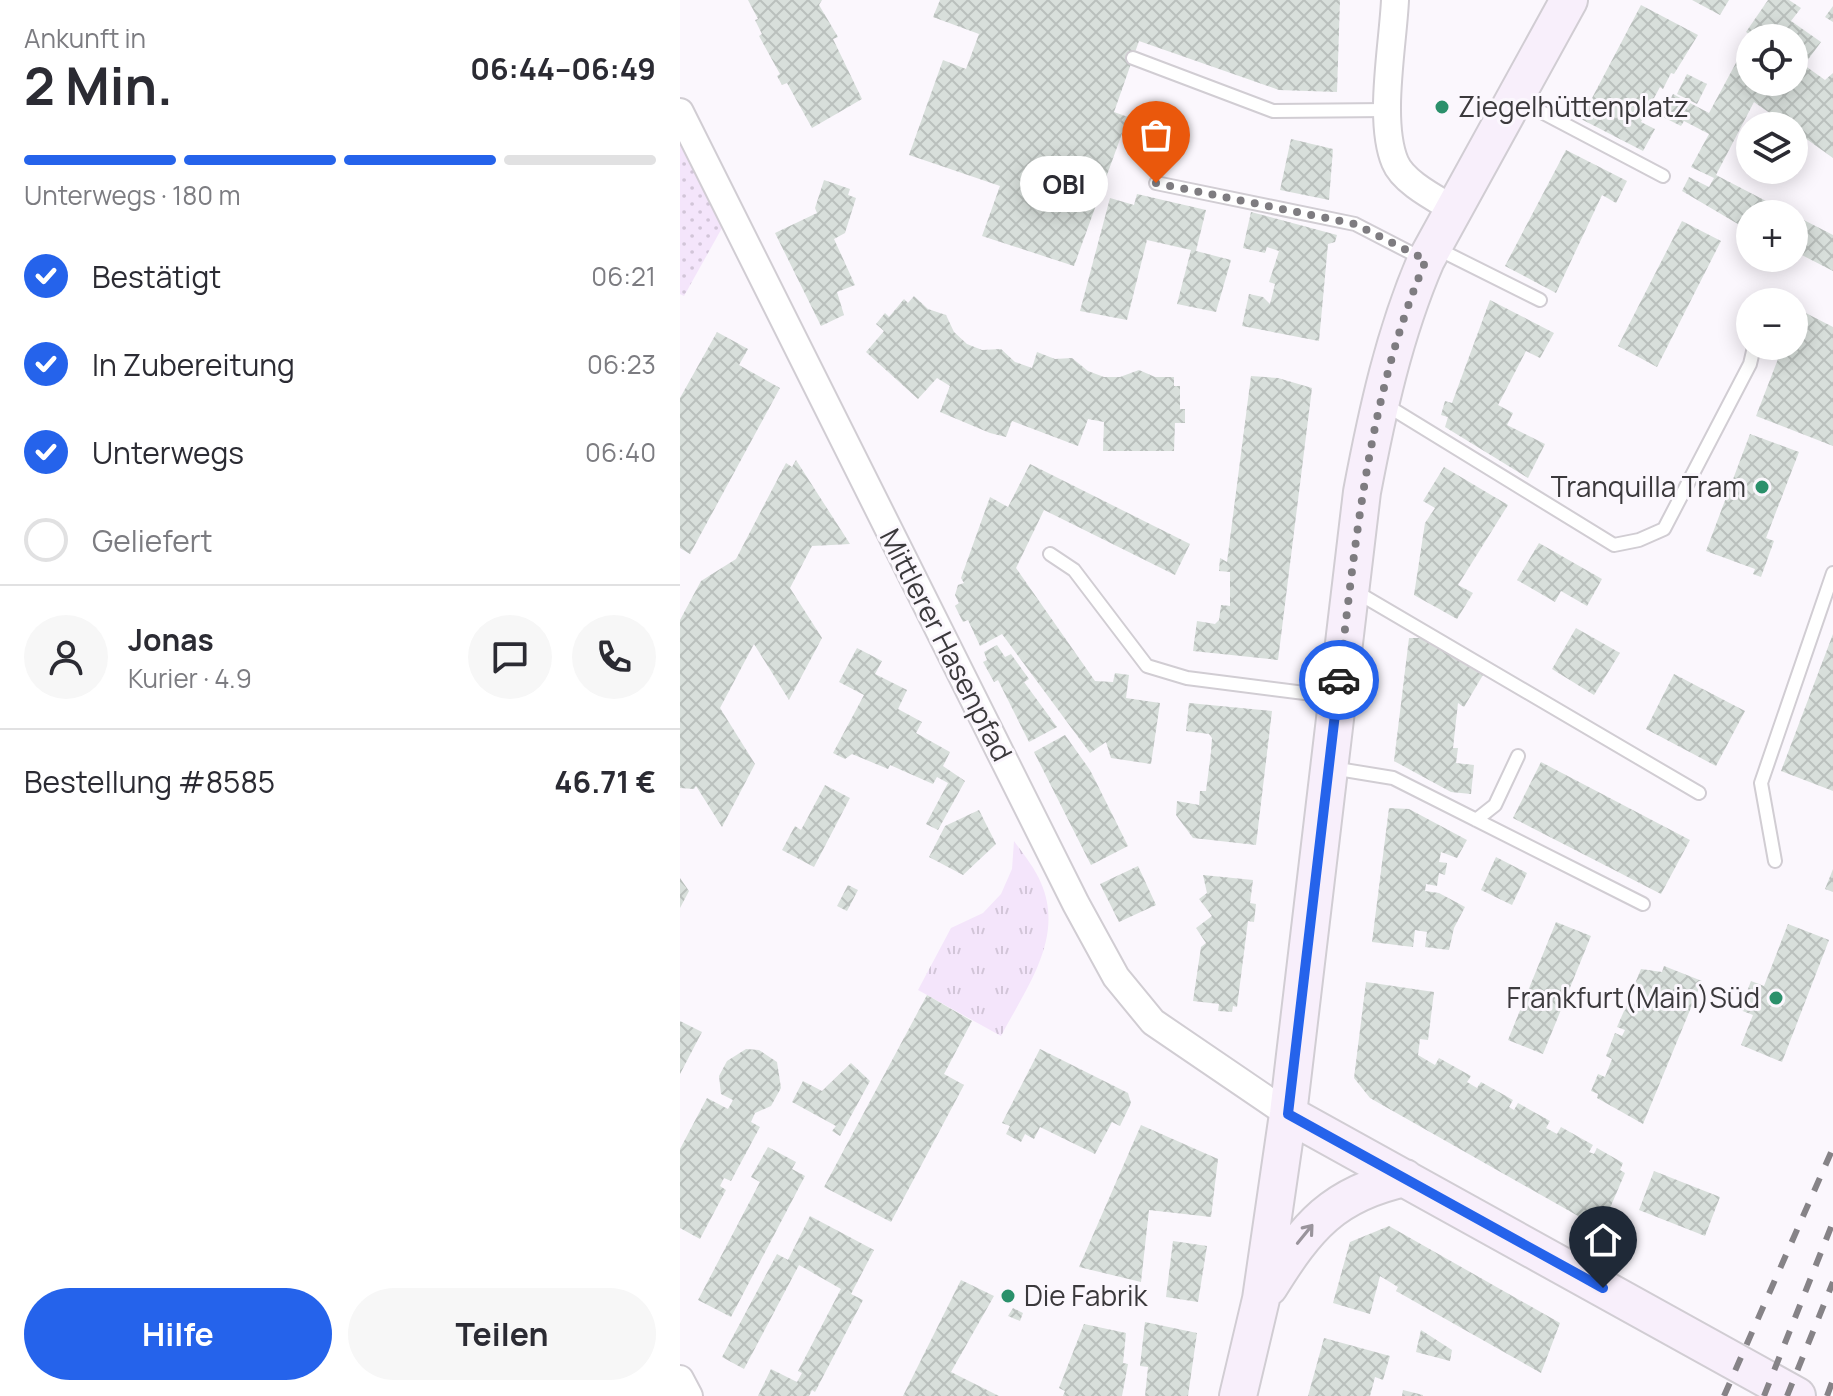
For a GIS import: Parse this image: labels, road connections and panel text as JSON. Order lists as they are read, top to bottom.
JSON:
{
  "streets": {
    "street": ["Mittlerer Hasenpfad"]
  },
  "places": [
    "Ziegelhüttenplatz",
    "OBI",
    "Tranquilla Tram",
    "Frankfurt(Main)Süd",
    "Die Fabrik"
  ],
  "page": {
    "heading": ["2 Min.", "Ankunft in", "06:44–06:49"],
    "panel": [
      "Jonas",
      "Kurier · 4.9",
      "Bestellung #8585",
      "46.71 €"
    ],
    "map_buttons": ["+", "−"],
    "bar": "Unterwegs · 180 m",
    "bubble": "OBI",
    "list": [
      ["Bestätigt", "06:21"],
      ["In Zubereitung", "06:23"],
      ["Unterwegs", "06:40"],
      "Geliefert"
    ],
    "buttons": ["Hilfe", "Teilen"]
  }
}
